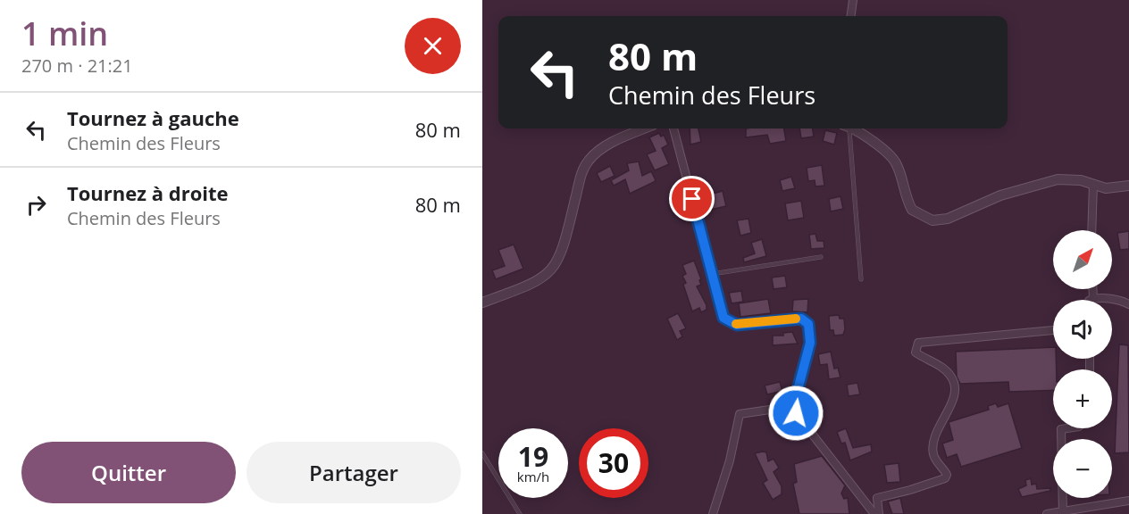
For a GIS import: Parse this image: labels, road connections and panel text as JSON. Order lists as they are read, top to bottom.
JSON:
{
  "north": "top right",
  "page": {
    "heading": ["1 min", "270 m · 21:21"],
    "turn": ["80 m", "Chemin des Fleurs"],
    "list": [
      {
        "name": "Tournez à gauche",
        "note": "Chemin des Fleurs",
        "value": "80 m"
      },
      {
        "name": "Tournez à droite",
        "note": "Chemin des Fleurs",
        "value": "80 m"
      }
    ],
    "map_buttons": ["+", "−"],
    "speed": "19 km/h",
    "limit": "30",
    "buttons": ["Quitter", "Partager"]
  }
}
